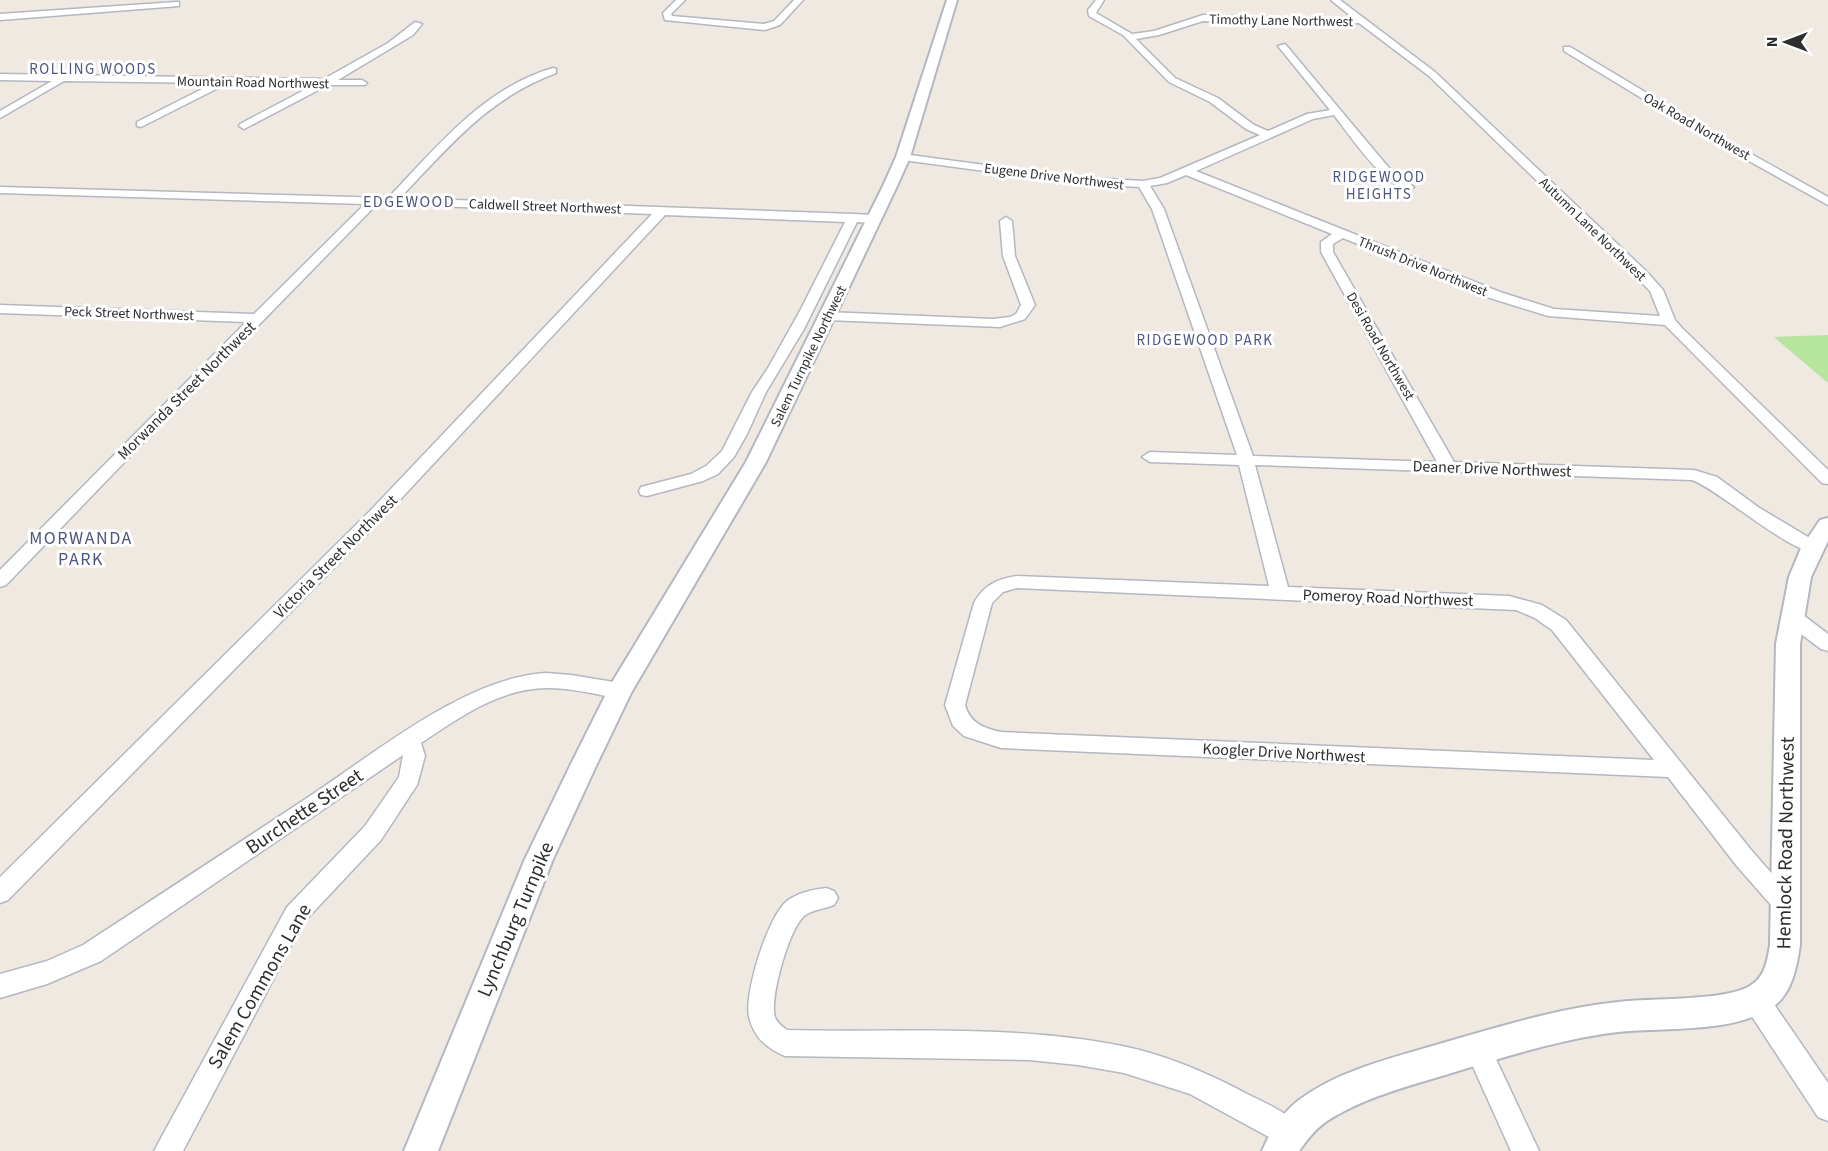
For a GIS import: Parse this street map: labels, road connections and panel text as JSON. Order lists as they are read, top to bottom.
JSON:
{
  "streets": {
    "street": [
      "Timothy Lane Northwest",
      "Mountain Road Northwest",
      "Oak Road Northwest",
      "Eugene Drive Northwest",
      "Caldwell Street Northwest",
      "Autumn Lane Northwest",
      "Thrush Drive Northwest",
      "Peck Street Northwest",
      "Desi Road Northwest",
      "Salem Turnpike Northwest",
      "Morwanda Street Northwest",
      "Deaner Drive Northwest",
      "Victoria Street Northwest",
      "Pomeroy Road Northwest",
      "Koogler Drive Northwest",
      "Burchette Street",
      "Hemlock Road Northwest",
      "Lynchburg Turnpike",
      "Salem Commons Lane"
    ]
  },
  "crossings": [
    ["Timothy Lane Northwest", "Autumn Lane Northwest"],
    ["Eugene Drive Northwest", "Thrush Drive Northwest"],
    ["Eugene Drive Northwest", "Salem Turnpike Northwest"],
    ["Eugene Drive Northwest", "Pomeroy Road Northwest"],
    ["Caldwell Street Northwest", "Salem Turnpike Northwest"],
    ["Caldwell Street Northwest", "Morwanda Street Northwest"],
    ["Caldwell Street Northwest", "Victoria Street Northwest"],
    ["Autumn Lane Northwest", "Thrush Drive Northwest"],
    ["Thrush Drive Northwest", "Desi Road Northwest"],
    ["Peck Street Northwest", "Morwanda Street Northwest"],
    ["Desi Road Northwest", "Deaner Drive Northwest"],
    ["Salem Turnpike Northwest", "Burchette Street"],
    ["Salem Turnpike Northwest", "Lynchburg Turnpike"],
    ["Deaner Drive Northwest", "Pomeroy Road Northwest"],
    ["Deaner Drive Northwest", "Hemlock Road Northwest"],
    ["Pomeroy Road Northwest", "Koogler Drive Northwest"],
    ["Pomeroy Road Northwest", "Hemlock Road Northwest"],
    ["Burchette Street", "Lynchburg Turnpike"],
    ["Burchette Street", "Salem Commons Lane"]
  ],
  "districts": [
    "ROLLING WOODS",
    "RIDGEWOOD HEIGHTS",
    "EDGEWOOD",
    "RIDGEWOOD PARK",
    "MORWANDA PARK"
  ],
  "north": "left"
}
